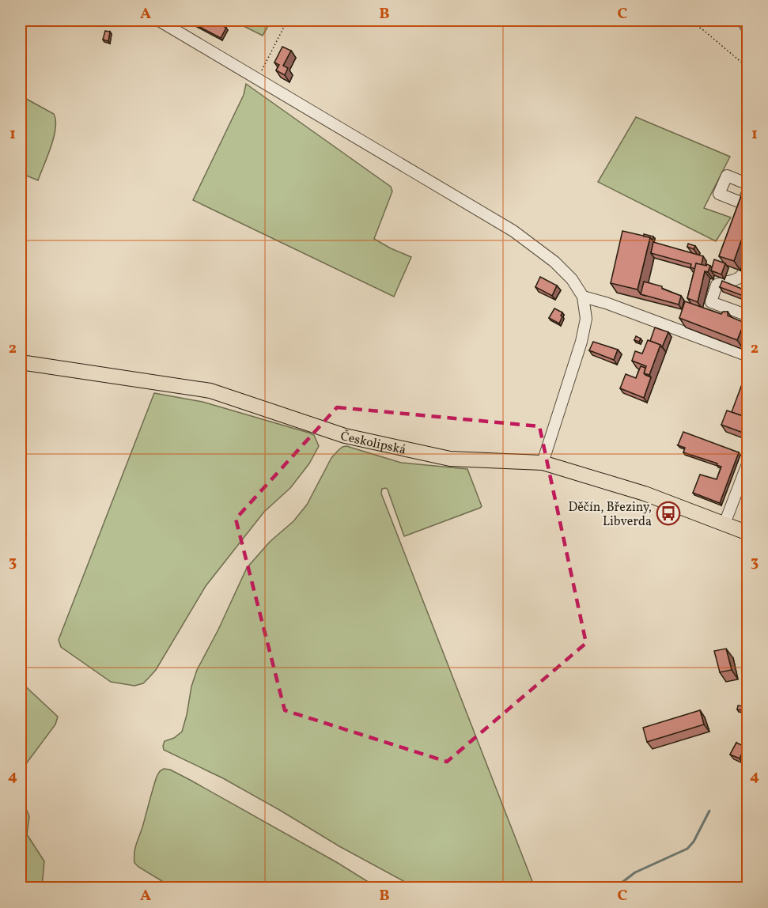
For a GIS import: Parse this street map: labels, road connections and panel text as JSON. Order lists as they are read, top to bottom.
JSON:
{
  "streets": {
    "main road": ["Českolipská"]
  },
  "places": {
    "bus stop": ["Děčín, Březiny, Libverda"]
  },
  "grid": {
    "columns": ["A", "B", "C"],
    "rows": [
      "1",
      "2",
      "3",
      "4"
    ]
  }
}
